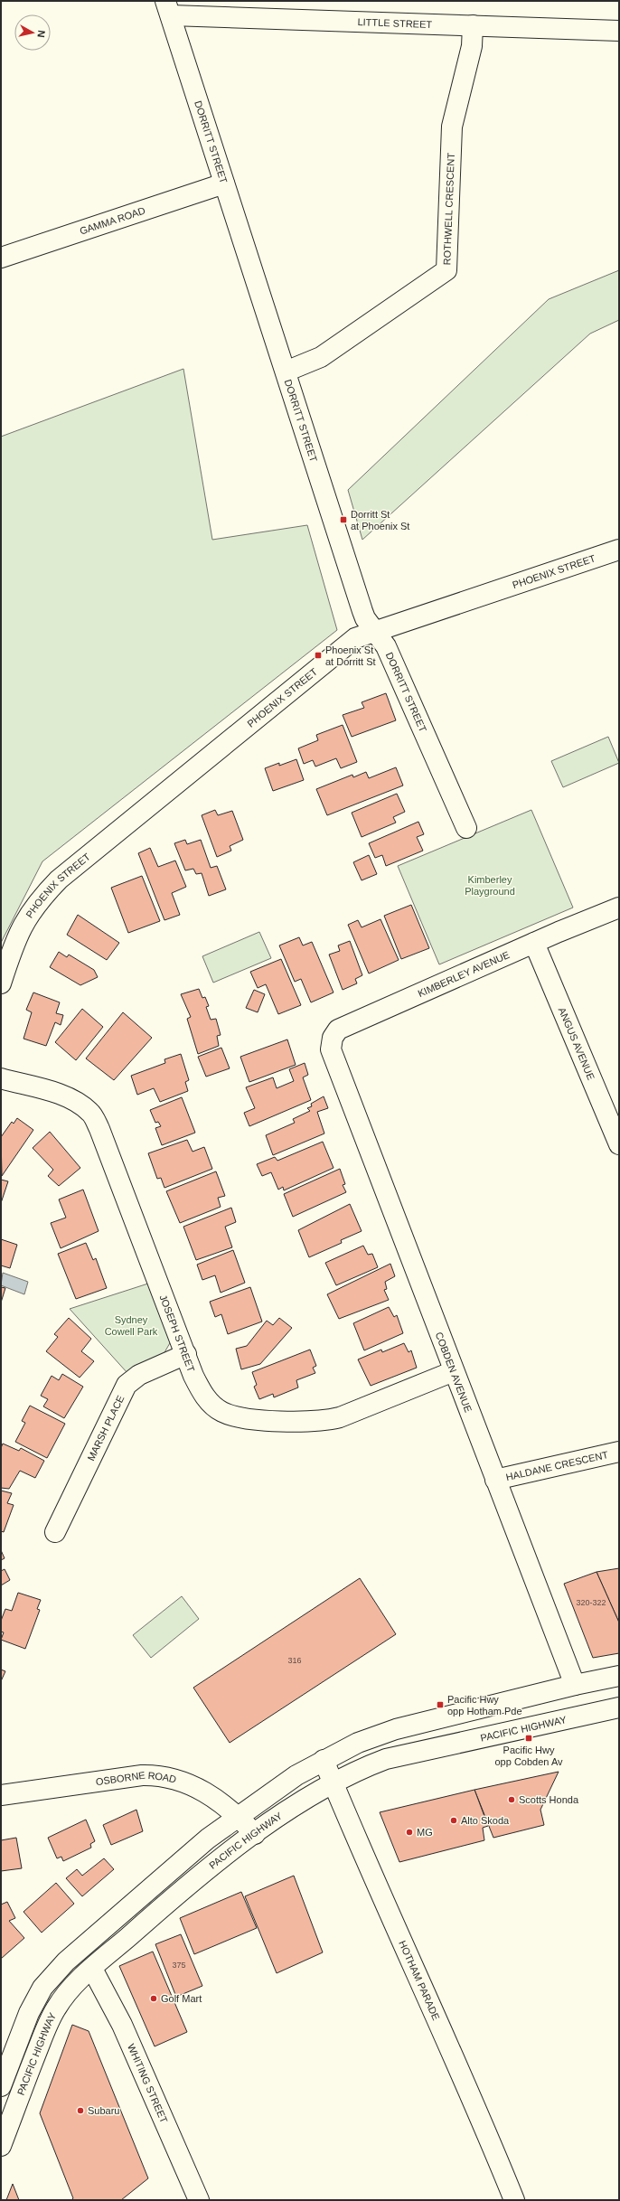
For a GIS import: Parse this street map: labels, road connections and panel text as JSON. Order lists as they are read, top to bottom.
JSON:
{
  "streets": {
    "street": [
      "LITTLE STREET",
      "DORRITT STREET",
      "ROTHWELL CRESCENT",
      "GAMMA ROAD",
      "PHOENIX STREET",
      "KIMBERLEY AVENUE",
      "ANGUS AVENUE",
      "JOSEPH STREET",
      "COBDEN AVENUE",
      "MARSH PLACE",
      "HALDANE CRESCENT",
      "PACIFIC HIGHWAY",
      "OSBORNE ROAD",
      "HOTHAM PARADE",
      "WHITING STREET"
    ]
  },
  "crossings": [
    ["LITTLE STREET", "DORRITT STREET"],
    ["LITTLE STREET", "ROTHWELL CRESCENT"],
    ["DORRITT STREET", "ROTHWELL CRESCENT"],
    ["DORRITT STREET", "GAMMA ROAD"],
    ["DORRITT STREET", "PHOENIX STREET"],
    ["KIMBERLEY AVENUE", "ANGUS AVENUE"],
    ["KIMBERLEY AVENUE", "COBDEN AVENUE"],
    ["JOSEPH STREET", "COBDEN AVENUE"],
    ["JOSEPH STREET", "MARSH PLACE"],
    ["COBDEN AVENUE", "HALDANE CRESCENT"],
    ["PACIFIC HIGHWAY", "OSBORNE ROAD"],
    ["PACIFIC HIGHWAY", "HOTHAM PARADE"],
    ["PACIFIC HIGHWAY", "WHITING STREET"]
  ],
  "parks": ["Kimberley Playground", "Sydney Cowell Park"],
  "places": {
    "transit": [
      "Dorritt St at Phoenix St",
      "Phoenix St at Dorritt St",
      "Pacific Hwy opp Hotham Pde",
      "Pacific Hwy opp Cobden Av"
    ],
    "other": [
      "Scotts Honda",
      "Alto Skoda",
      "MG",
      "Golf Mart",
      "Subaru"
    ]
  },
  "house_numbers": ["320-322", "316", "375"],
  "north": "right"
}
